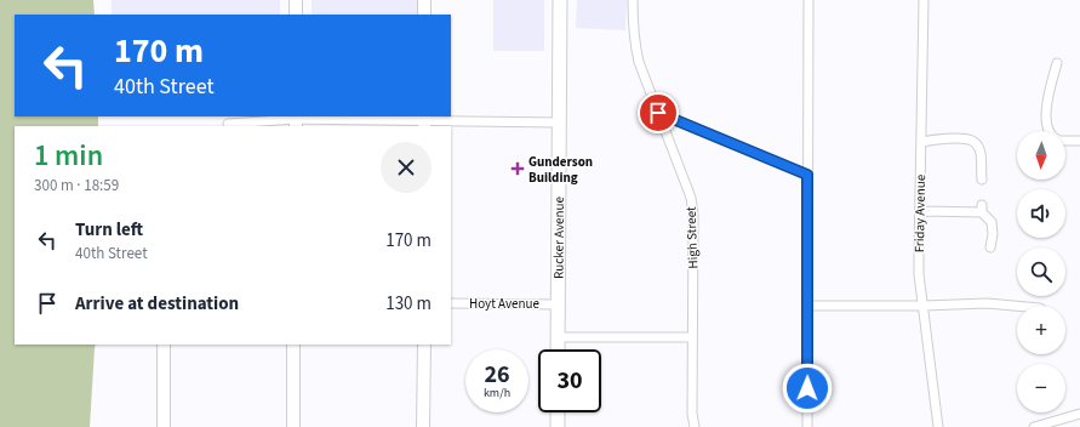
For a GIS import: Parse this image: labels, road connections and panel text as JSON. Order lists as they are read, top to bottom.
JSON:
{
  "streets": {
    "main road": ["Rucker Avenue"],
    "street": ["Friday Avenue", "High Street", "Hoyt Avenue"]
  },
  "crossings": [
    ["Rucker Avenue", "Hoyt Avenue"]
  ],
  "places": {
    "health": ["Gunderson Building"]
  },
  "north": "bottom",
  "page": {
    "turn": ["170 m", "40th Street"],
    "heading": ["1 min", "300 m · 18:59"],
    "map_buttons": ["+", "−"],
    "list": [
      {
        "name": "Turn left",
        "note": "40th Street",
        "value": "170 m"
      },
      {
        "name": "Arrive at destination",
        "value": "130 m"
      }
    ],
    "speed": "26 km/h",
    "limit": "30"
  }
}
